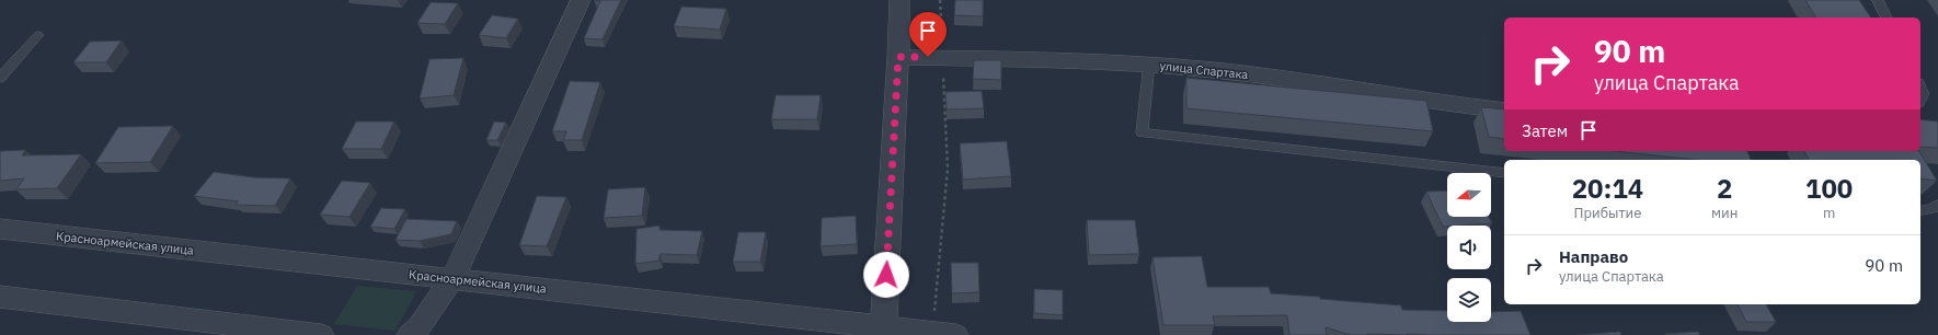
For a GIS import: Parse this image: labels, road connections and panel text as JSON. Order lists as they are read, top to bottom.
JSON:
{
  "streets": {
    "street": ["улица Спартака", "Красноармейская улица"]
  },
  "north": "left",
  "page": {
    "turn": ["90 m", "улица Спартака"],
    "then": "Затем",
    "eta": [
      "20:14",
      "Прибытие",
      "2",
      "мин",
      "100",
      "m"
    ],
    "list": [
      {
        "name": "Направо",
        "note": "улица Спартака",
        "value": "90 m"
      }
    ]
  }
}
